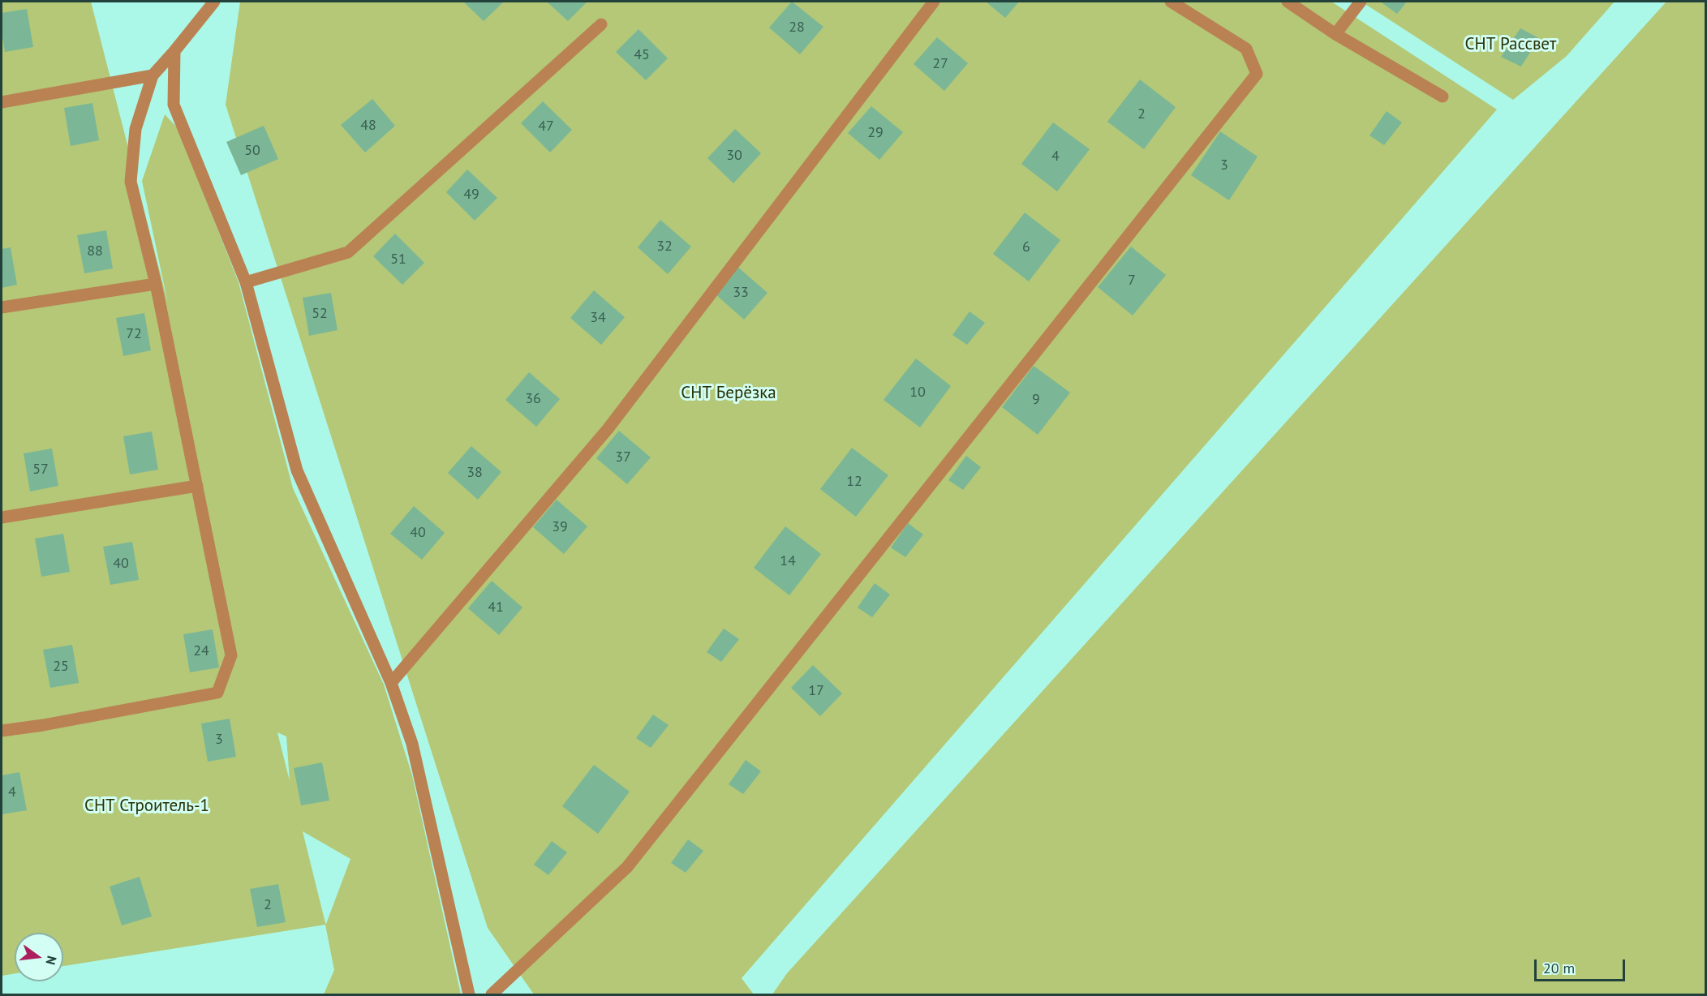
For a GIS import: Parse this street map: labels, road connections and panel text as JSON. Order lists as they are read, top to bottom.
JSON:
{
  "parks": ["СНТ Рассвет", "СНТ Берёзка", "СНТ Строитель-1"],
  "house_numbers": [
    "28",
    "45",
    "27",
    "2",
    "48",
    "47",
    "29",
    "50",
    "30",
    "4",
    "3",
    "49",
    "32",
    "6",
    "88",
    "51",
    "7",
    "33",
    "52",
    "34",
    "72",
    "10",
    "36",
    "9",
    "37",
    "57",
    "38",
    "12",
    "39",
    "40",
    "14",
    "40",
    "41",
    "24",
    "25",
    "17",
    "3",
    "4",
    "2"
  ],
  "scale_bar": "20 m",
  "north": "right"
}
